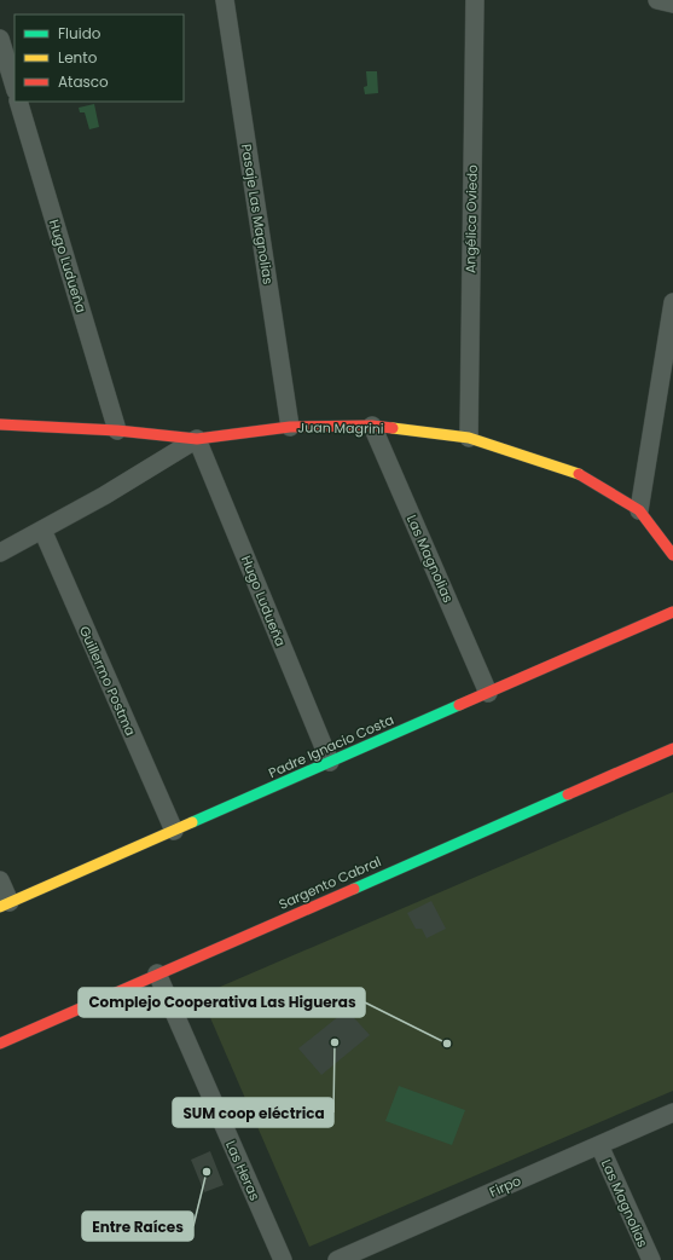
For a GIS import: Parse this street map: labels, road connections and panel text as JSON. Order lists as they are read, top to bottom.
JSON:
{
  "streets": {
    "street": [
      "Pasaje Las Magnolias",
      "Angélica Oviedo",
      "Hugo Ludueña",
      "Juan Magrini",
      "Las Magnolias",
      "Guillermo Postma",
      "Padre Ignacio Costa",
      "Sargento Cabral",
      "Las Heras",
      "Firpo"
    ]
  },
  "crossings": [
    ["Pasaje Las Magnolias", "Juan Magrini"],
    ["Angélica Oviedo", "Juan Magrini"],
    ["Hugo Ludueña", "Juan Magrini"],
    ["Hugo Ludueña", "Padre Ignacio Costa"],
    ["Juan Magrini", "Las Magnolias"],
    ["Las Magnolias", "Padre Ignacio Costa"],
    ["Las Magnolias", "Firpo"],
    ["Guillermo Postma", "Padre Ignacio Costa"],
    ["Sargento Cabral", "Las Heras"]
  ],
  "places": ["SUM coop eléctrica", "Complejo Cooperativa Las Higueras", "Entre Raíces"],
  "legend": ["Fluido", "Lento", "Atasco"]
}
